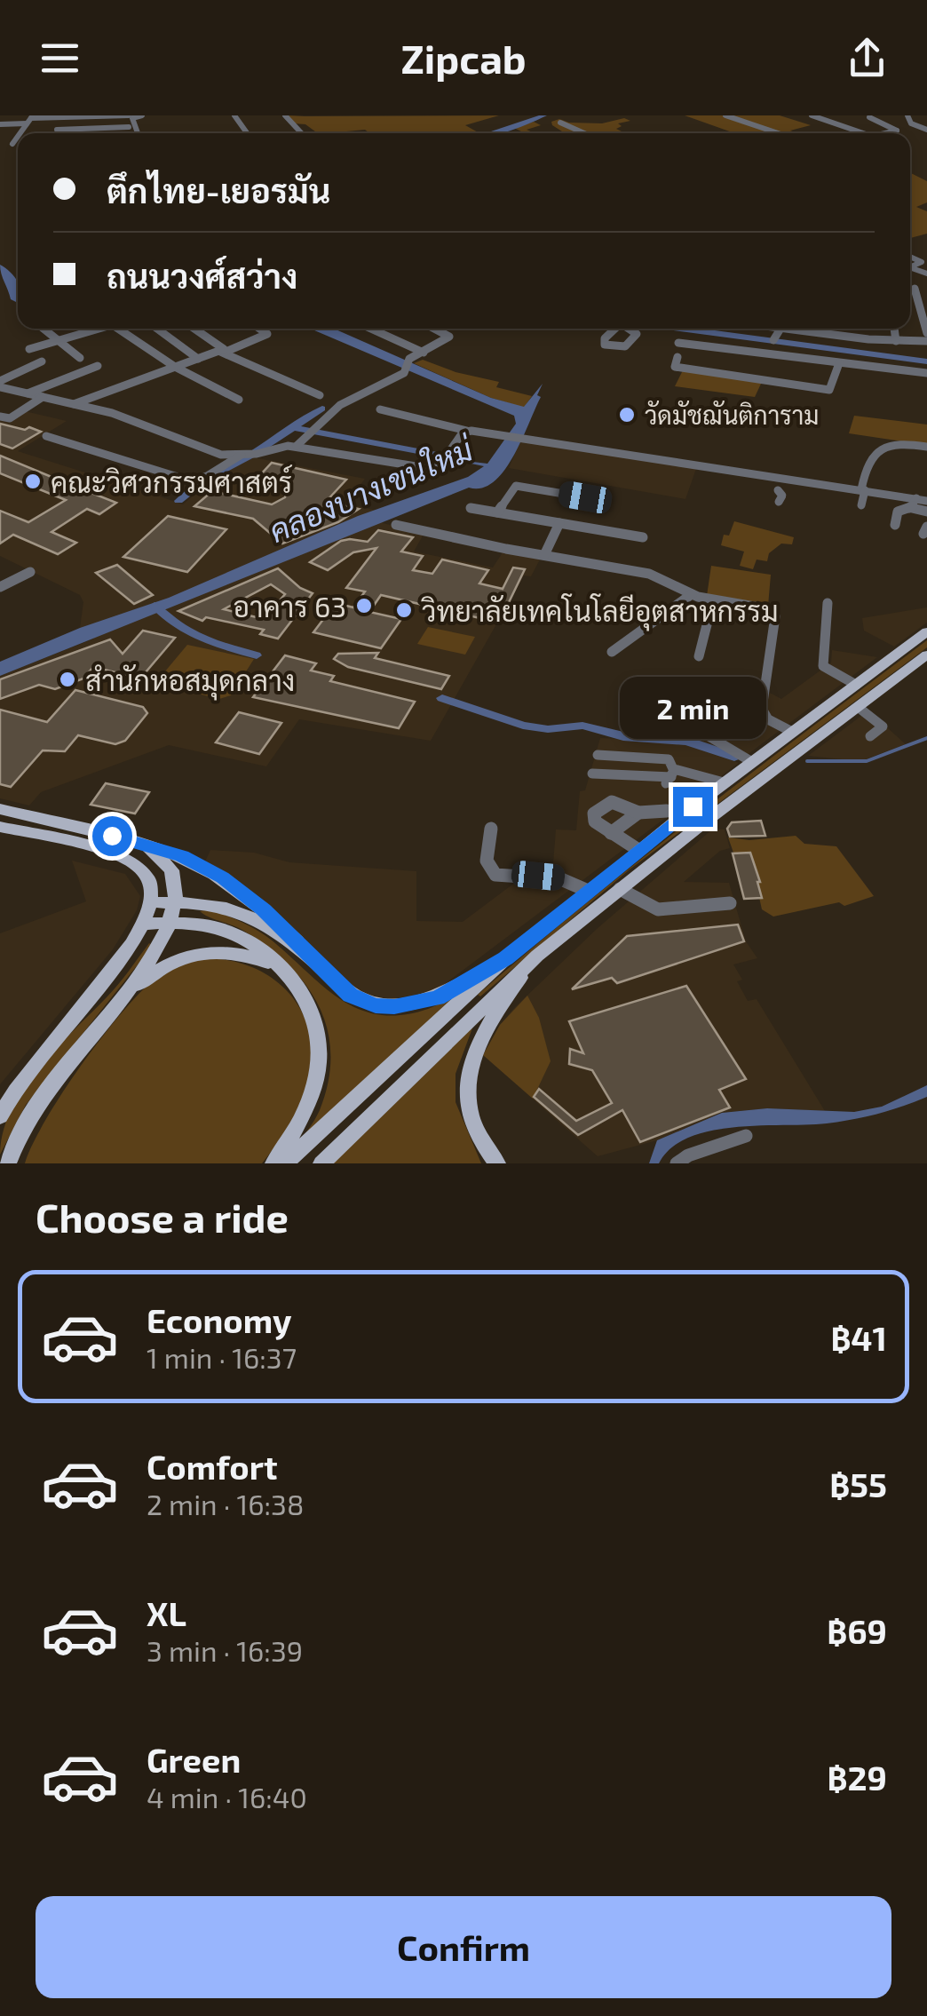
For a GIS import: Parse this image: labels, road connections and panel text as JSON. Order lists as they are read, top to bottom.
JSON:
{
  "water": ["คลองบางเขนใหม่"],
  "places": [
    "วัดมัชฌันติการาม",
    "คณะวิศวกรรมศาสตร์",
    "อาคาร 63",
    "วิทยาลัยเทคโนโลยีอุตสาหกรรม",
    "สำนักหอสมุดกลาง"
  ],
  "page": {
    "header": "Zipcab",
    "banner": ["ตึกไทย-เยอรมัน", "ถนนวงศ์สว่าง"],
    "bubble": "2 min",
    "heading": "Choose a ride",
    "list": [
      {
        "name": "Economy",
        "note": "1 min · 16:37",
        "value": "฿41"
      },
      {
        "name": "Comfort",
        "note": "2 min · 16:38",
        "value": "฿55"
      },
      {
        "name": "XL",
        "note": "3 min · 16:39",
        "value": "฿69"
      },
      {
        "name": "Green",
        "note": "4 min · 16:40",
        "value": "฿29"
      }
    ],
    "buttons": "Confirm"
  }
}
